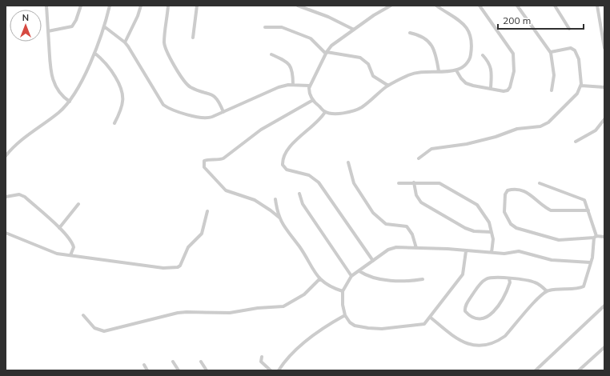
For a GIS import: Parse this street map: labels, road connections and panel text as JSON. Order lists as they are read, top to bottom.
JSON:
{
  "scale_bar": "200 m",
  "north": "top"
}
